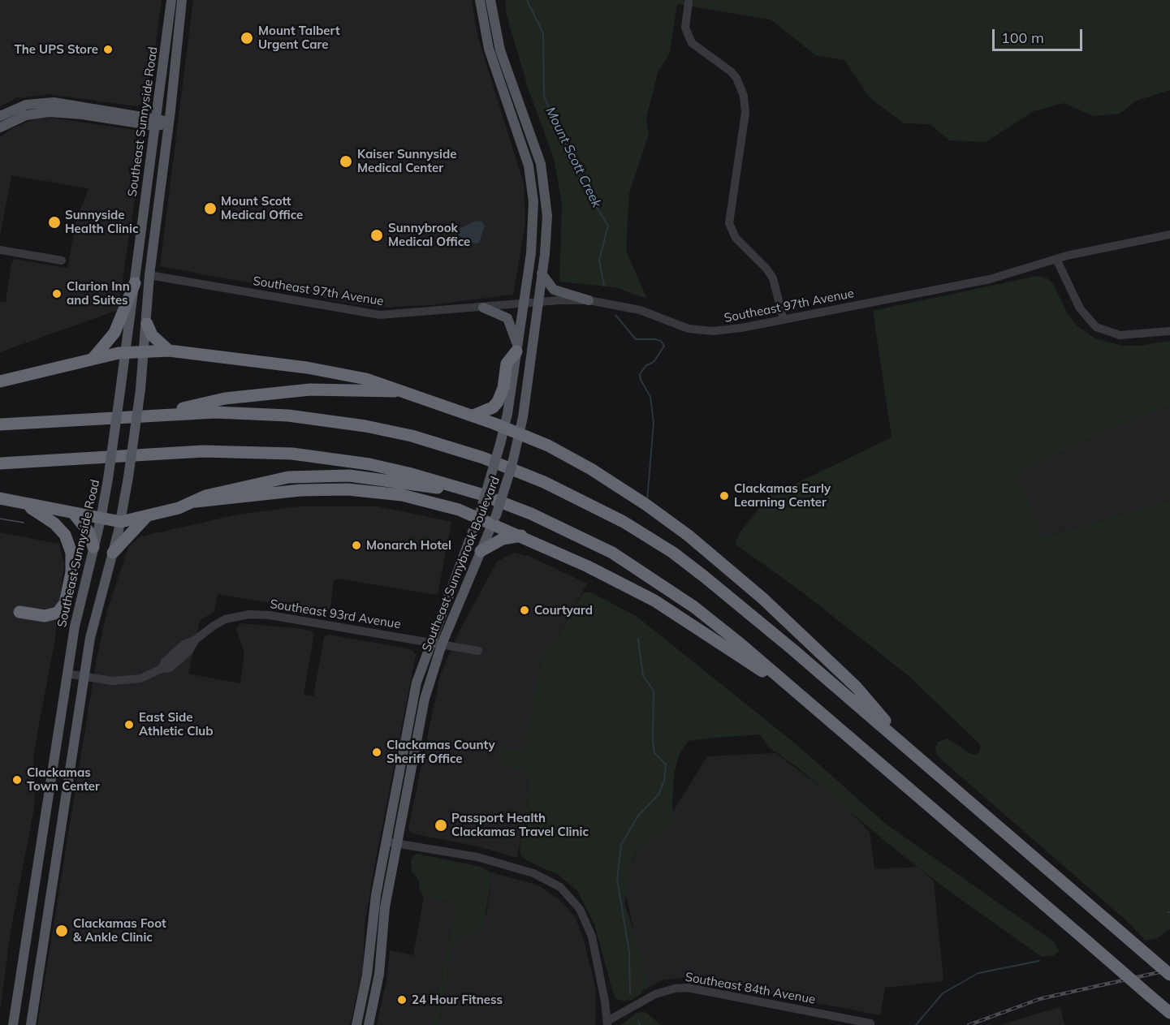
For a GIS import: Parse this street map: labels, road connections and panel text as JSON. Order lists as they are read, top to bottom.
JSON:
{
  "streets": {
    "main road": ["Southeast Sunnyside Road", "Southeast Sunnybrook Boulevard"],
    "street": ["Southeast 97th Avenue", "Southeast 93rd Avenue", "Southeast 84th Avenue"]
  },
  "crossings": [
    ["Southeast Sunnyside Road", "Southeast 97th Avenue"],
    ["Southeast Sunnyside Road", "Southeast 93rd Avenue"],
    ["Southeast 97th Avenue", "Southeast Sunnybrook Boulevard"],
    ["Southeast Sunnybrook Boulevard", "Southeast 93rd Avenue"]
  ],
  "water": ["Mount Scott Creek"],
  "places": [
    "Mount Talbert Urgent Care",
    "The UPS Store",
    "Kaiser Sunnyside Medical Center",
    "Mount Scott Medical Office",
    "Sunnyside Health Clinic",
    "Sunnybrook Medical Office",
    "Clarion Inn and Suites",
    "Clackamas Early Learning Center",
    "Monarch Hotel",
    "Courtyard",
    "East Side Athletic Club",
    "Clackamas County Sheriff Office",
    "Clackamas Town Center",
    "Passport Health Clackamas Travel Clinic",
    "Clackamas Foot & Ankle Clinic",
    "24 Hour Fitness"
  ],
  "scale_bar": "100 m"
}
